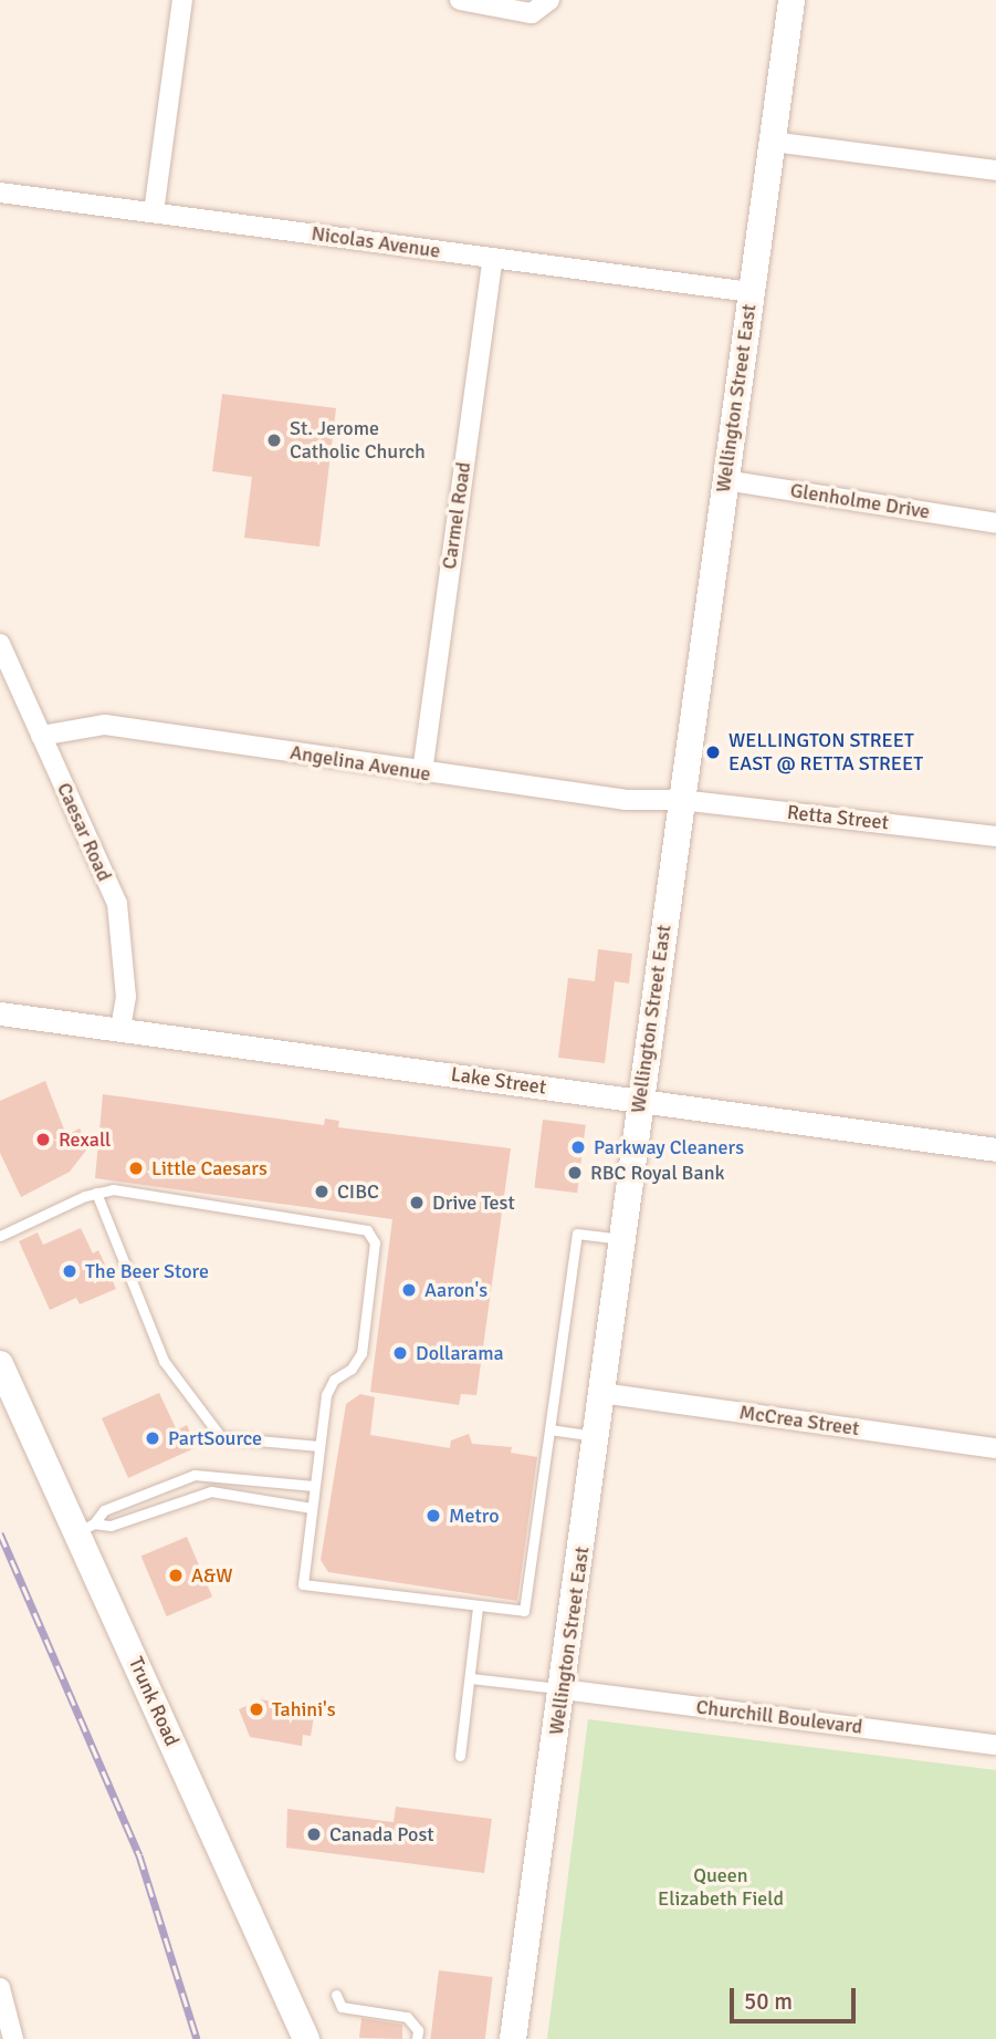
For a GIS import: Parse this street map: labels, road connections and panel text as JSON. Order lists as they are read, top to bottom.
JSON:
{
  "streets": {
    "main road": ["Wellington Street East", "Trunk Road"],
    "street": [
      "Nicolas Avenue",
      "Glenholme Drive",
      "Carmel Road",
      "Angelina Avenue",
      "Retta Street",
      "Caesar Road",
      "Lake Street",
      "McCrea Street",
      "Churchill Boulevard"
    ]
  },
  "crossings": [
    ["Nicolas Avenue", "Wellington Street East"],
    ["Nicolas Avenue", "Carmel Road"],
    ["Wellington Street East", "Glenholme Drive"],
    ["Wellington Street East", "Angelina Avenue"],
    ["Wellington Street East", "Retta Street"],
    ["Wellington Street East", "Lake Street"],
    ["Wellington Street East", "McCrea Street"],
    ["Wellington Street East", "Churchill Boulevard"],
    ["Carmel Road", "Angelina Avenue"],
    ["Angelina Avenue", "Retta Street"],
    ["Angelina Avenue", "Caesar Road"],
    ["Caesar Road", "Lake Street"]
  ],
  "parks": ["Queen Elizabeth Field"],
  "places": [
    "St. Jerome Catholic Church",
    "WELLINGTON STREET EAST @ RETTA STREET",
    "Rexall",
    "Parkway Cleaners",
    "Little Caesars",
    "RBC Royal Bank",
    "CIBC",
    "Drive Test",
    "The Beer Store",
    "Aaron's",
    "Dollarama",
    "PartSource",
    "Metro",
    "A&W",
    "Tahini's",
    "Canada Post"
  ],
  "scale_bar": "50 m"
}
